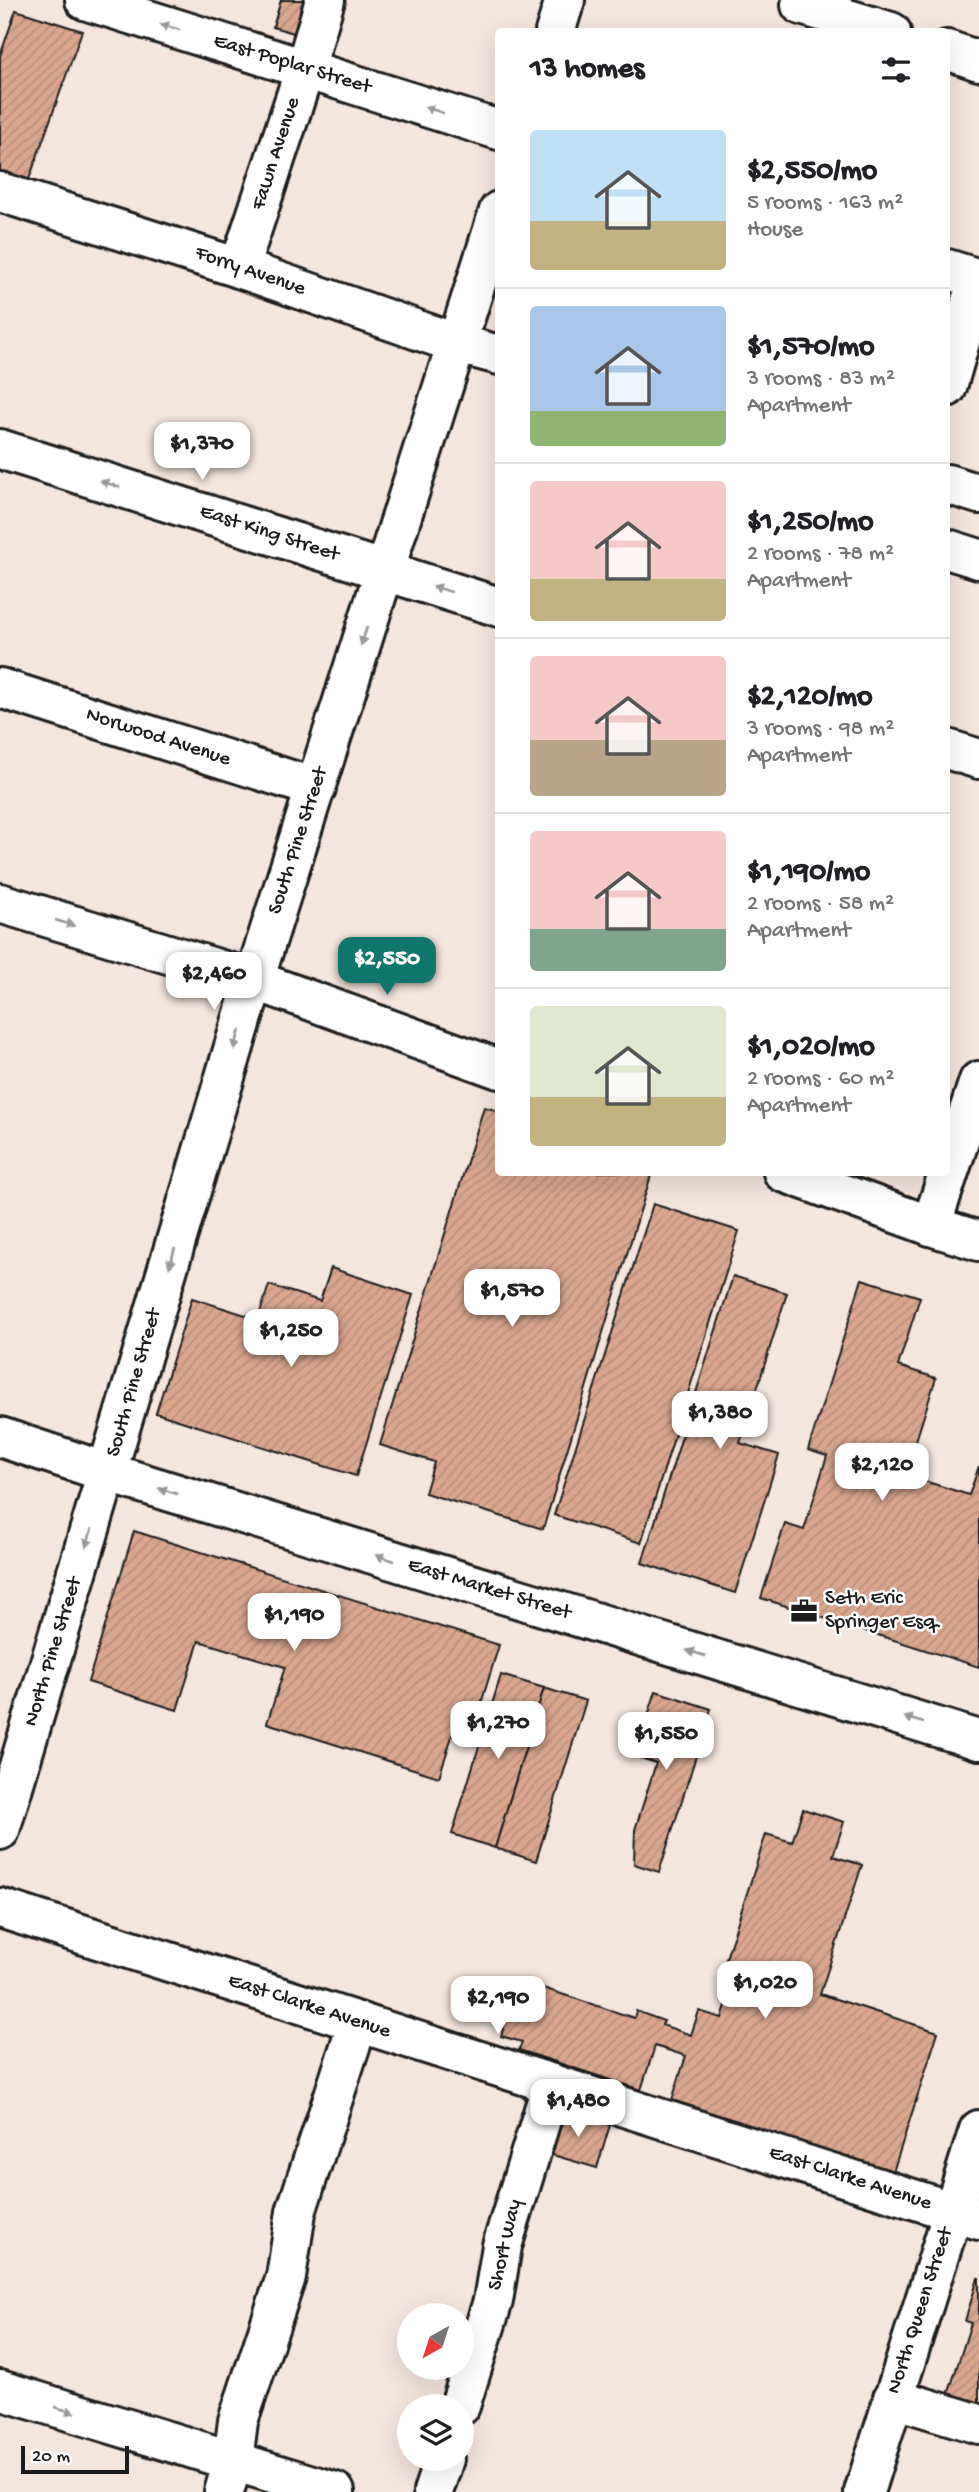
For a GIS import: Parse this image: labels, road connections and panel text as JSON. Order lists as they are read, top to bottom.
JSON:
{
  "streets": {
    "street": [
      "East Poplar Street",
      "Fawn Avenue",
      "Forry Avenue",
      "East King Street",
      "Norwood Avenue",
      "South Pine Street",
      "East Market Street",
      "North Pine Street",
      "East Clarke Avenue",
      "Short Way",
      "North Queen Street"
    ]
  },
  "crossings": [
    ["East Poplar Street", "Fawn Avenue"],
    ["Fawn Avenue", "Forry Avenue"],
    ["Forry Avenue", "South Pine Street"],
    ["East King Street", "South Pine Street"],
    ["Norwood Avenue", "South Pine Street"],
    ["South Pine Street", "East Market Street"],
    ["South Pine Street", "North Pine Street"],
    ["East Market Street", "North Pine Street"],
    ["East Clarke Avenue", "Short Way"],
    ["East Clarke Avenue", "North Queen Street"]
  ],
  "one_way": [
    "East Poplar Street",
    "East King Street",
    "South Pine Street",
    "East Market Street",
    "North Pine Street"
  ],
  "places": {
    "office": ["Seth Eric Springer Esq."]
  },
  "scale_bar": "20 m",
  "north": "bottom left",
  "page": {
    "heading": "13 homes",
    "list": [
      {
        "name": "$2,550/mo",
        "note": "5 rooms · 163 m² · House"
      },
      {
        "name": "$1,570/mo",
        "note": "3 rooms · 83 m² · Apartment"
      },
      {
        "name": "$1,250/mo",
        "note": "2 rooms · 78 m² · Apartment"
      },
      {
        "name": "$2,120/mo",
        "note": "3 rooms · 98 m² · Apartment"
      },
      {
        "name": "$1,190/mo",
        "note": "2 rooms · 58 m² · Apartment"
      },
      {
        "name": "$1,020/mo",
        "note": "2 rooms · 60 m² · Apartment"
      }
    ],
    "price": [
      "$1,370",
      "$2,550",
      "$2,460",
      "$1,570",
      "$1,250",
      "$1,380",
      "$2,120",
      "$1,190",
      "$1,270",
      "$1,550",
      "$1,020",
      "$2,190",
      "$1,480"
    ],
    "scale": "20 m"
  }
}
